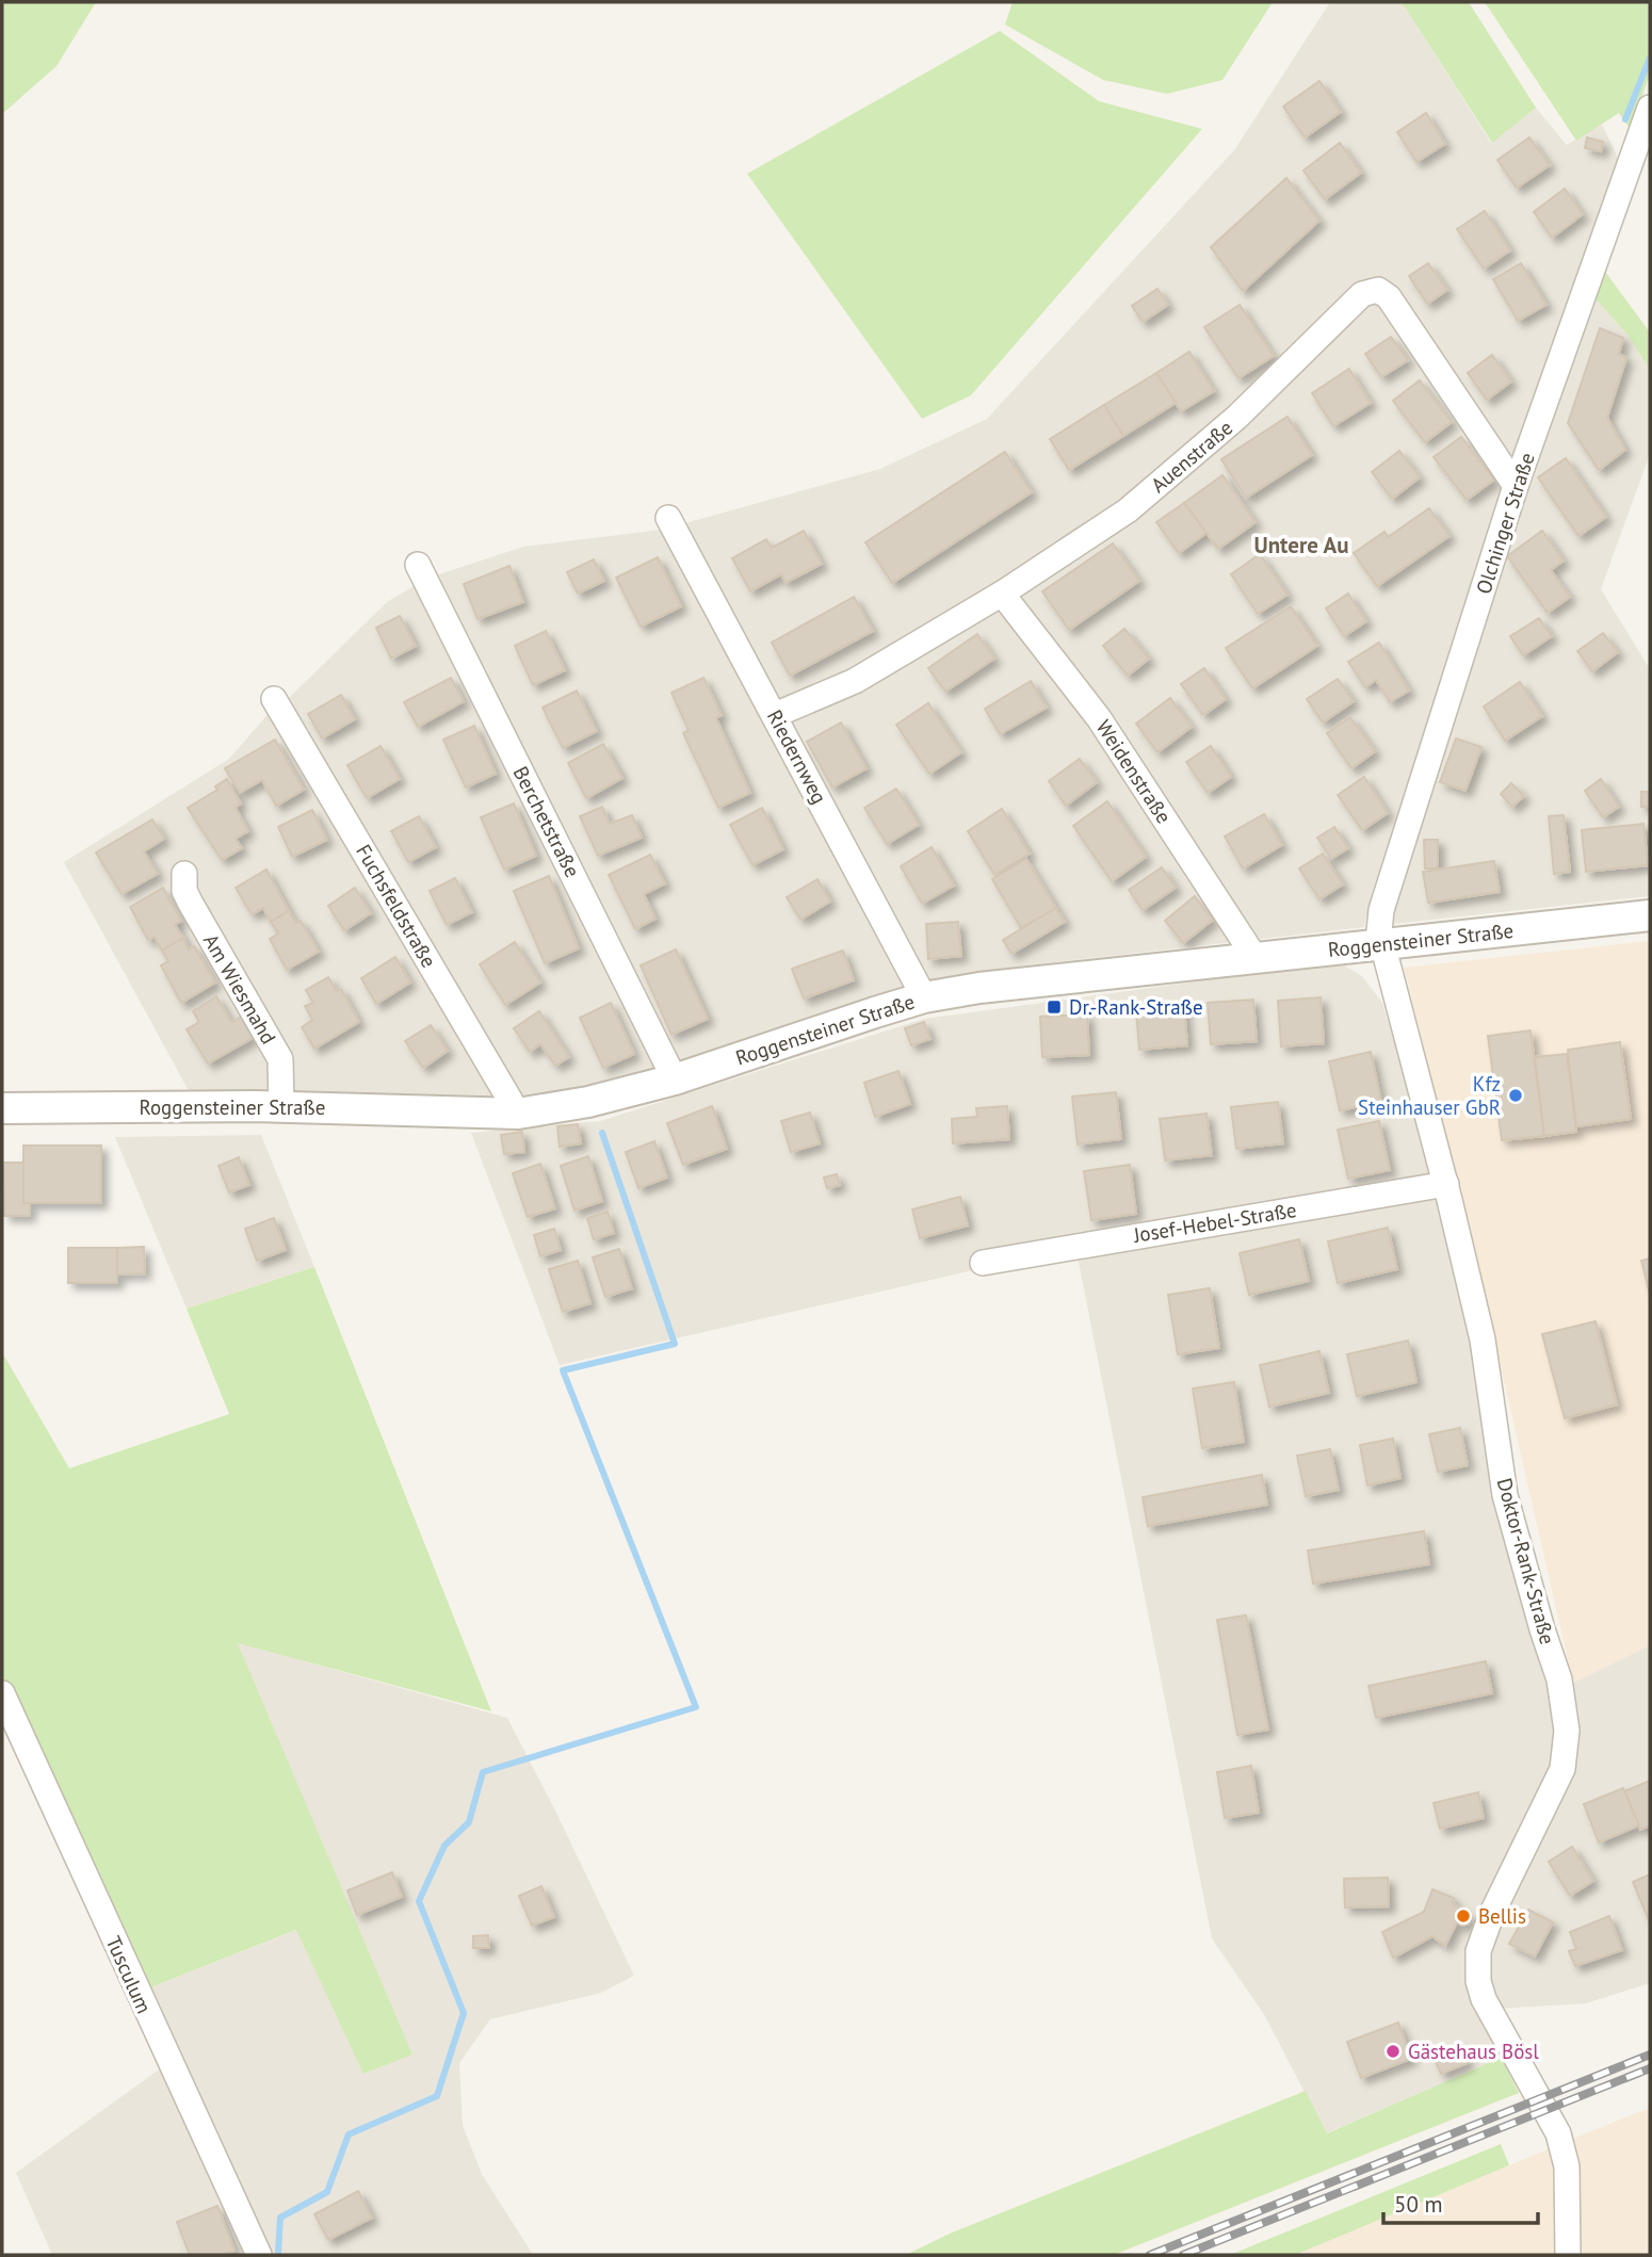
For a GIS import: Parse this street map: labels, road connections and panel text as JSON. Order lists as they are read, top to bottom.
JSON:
{
  "streets": {
    "street": [
      "Auenstraße",
      "Olchinger Straße",
      "Riedernweg",
      "Weidenstraße",
      "Berchetstraße",
      "Fuchsfeldstraße",
      "Roggensteiner Straße",
      "Am Wiesmahd",
      "Josef-Hebel-Straße",
      "Doktor-Rank-Straße",
      "Tusculum"
    ]
  },
  "crossings": [
    ["Auenstraße", "Olchinger Straße"],
    ["Auenstraße", "Riedernweg"],
    ["Auenstraße", "Weidenstraße"],
    ["Olchinger Straße", "Roggensteiner Straße"],
    ["Olchinger Straße", "Doktor-Rank-Straße"],
    ["Riedernweg", "Roggensteiner Straße"],
    ["Weidenstraße", "Roggensteiner Straße"],
    ["Berchetstraße", "Roggensteiner Straße"],
    ["Fuchsfeldstraße", "Roggensteiner Straße"],
    ["Roggensteiner Straße", "Am Wiesmahd"],
    ["Roggensteiner Straße", "Doktor-Rank-Straße"],
    ["Josef-Hebel-Straße", "Doktor-Rank-Straße"]
  ],
  "districts": ["Untere Au"],
  "places": {
    "transit": ["Dr.-Rank-Straße"],
    "other": ["Kfz Steinhauser GbR", "Bellis", "Gästehaus Bösl"]
  },
  "scale_bar": "50 m"
}
